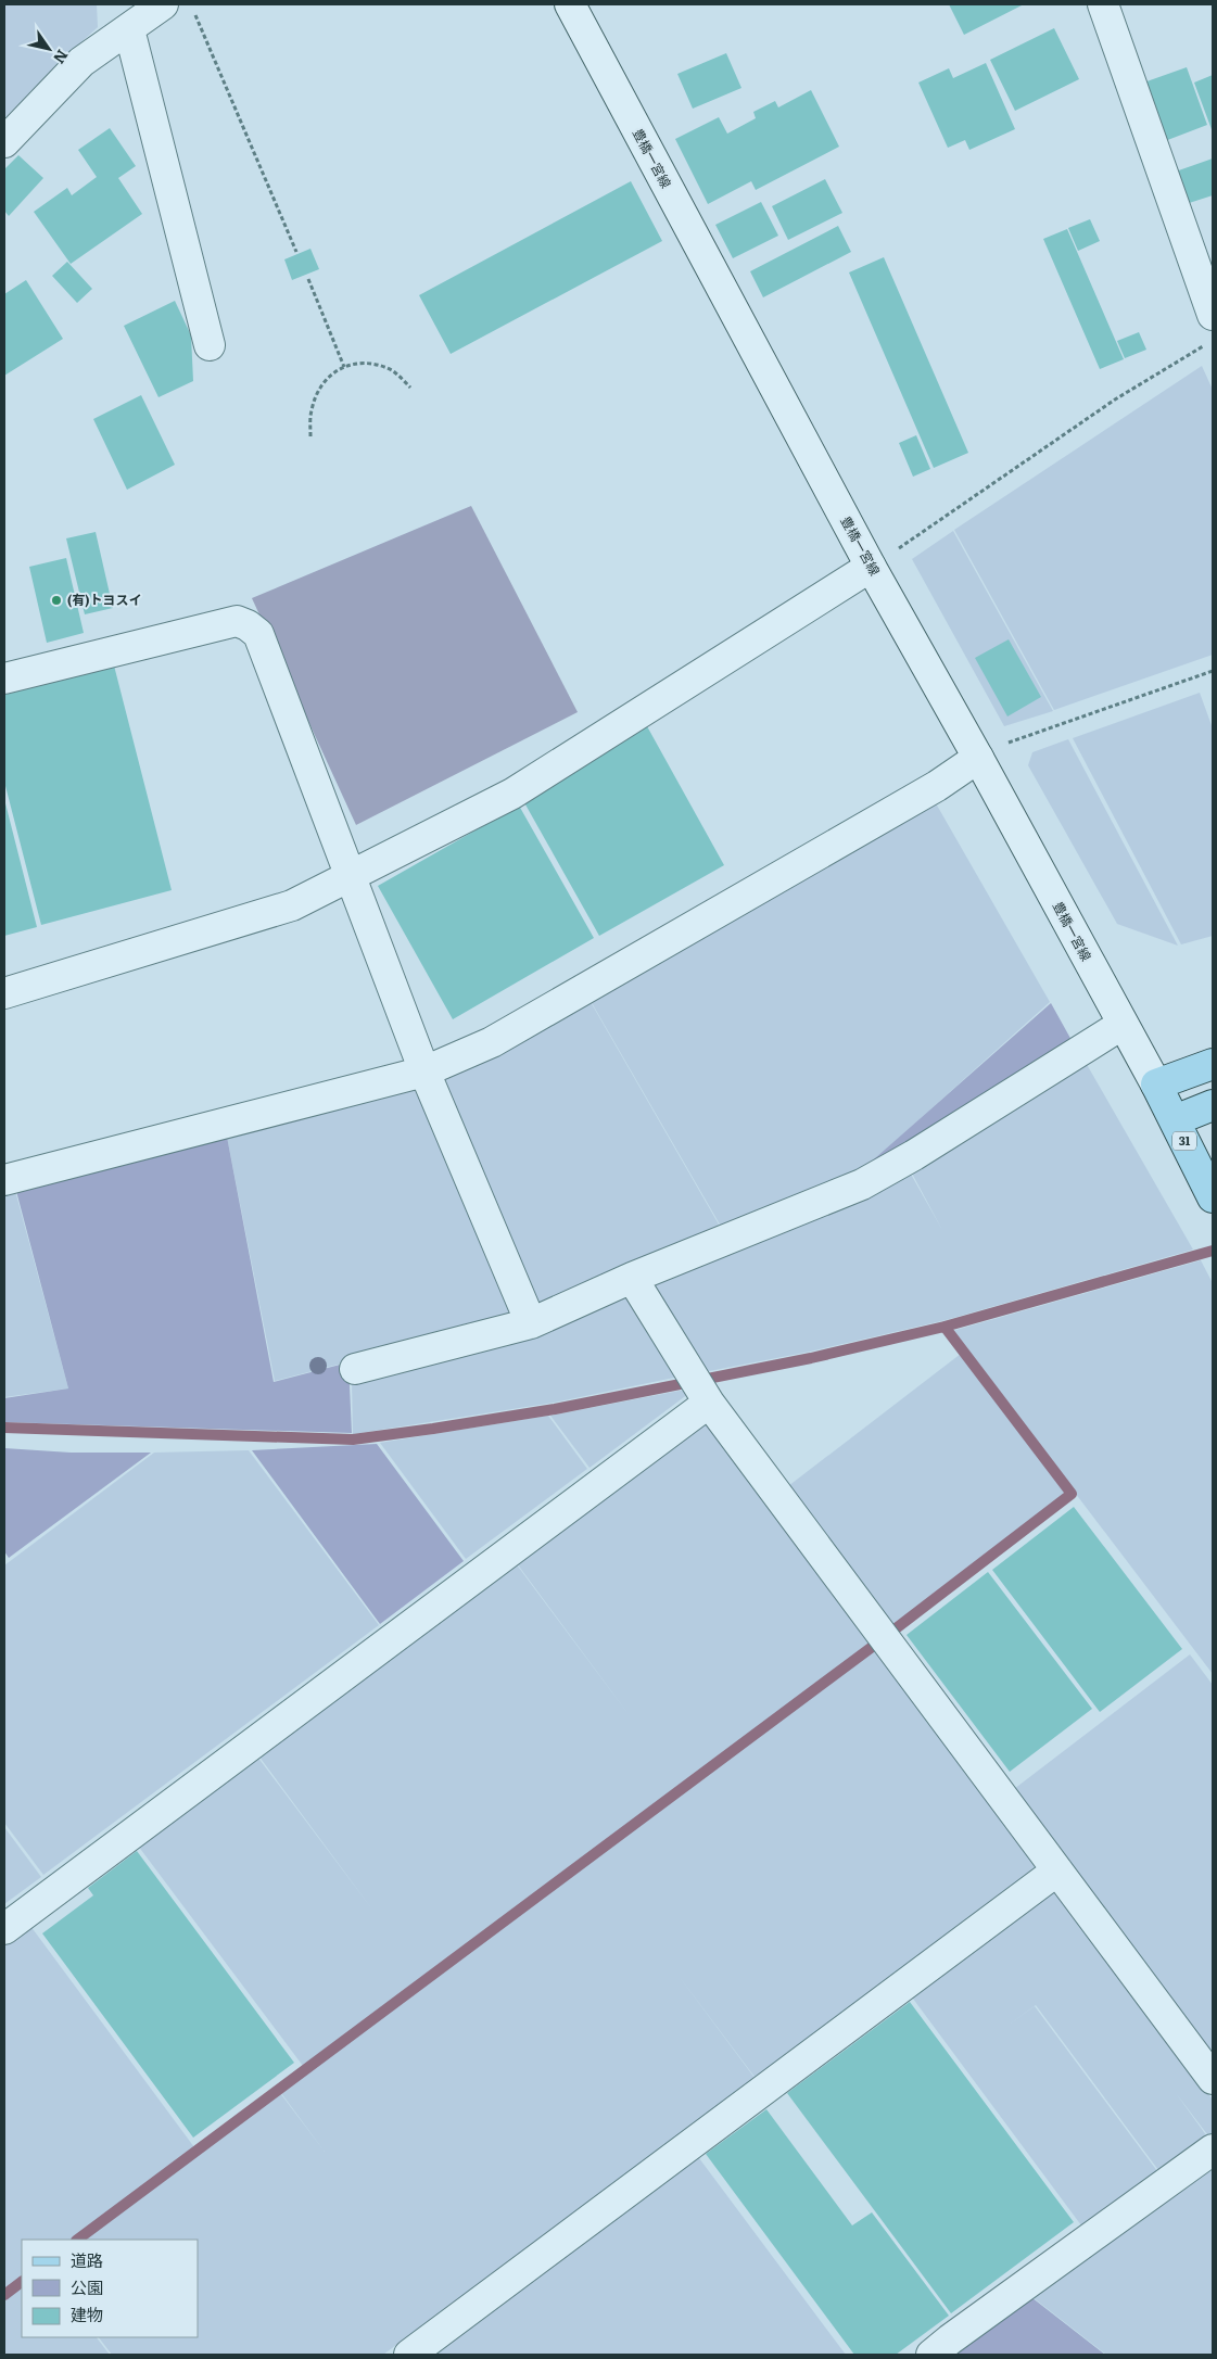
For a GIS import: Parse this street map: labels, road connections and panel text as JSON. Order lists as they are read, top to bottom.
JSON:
{
  "streets": {
    "main road": ["31"],
    "street": ["豊橋一宮線"]
  },
  "crossings": [
    ["豊橋一宮線", "31"]
  ],
  "places": ["(有)トヨスイ"],
  "legend": ["道路", "公園", "建物"],
  "north": "bottom right"
}
